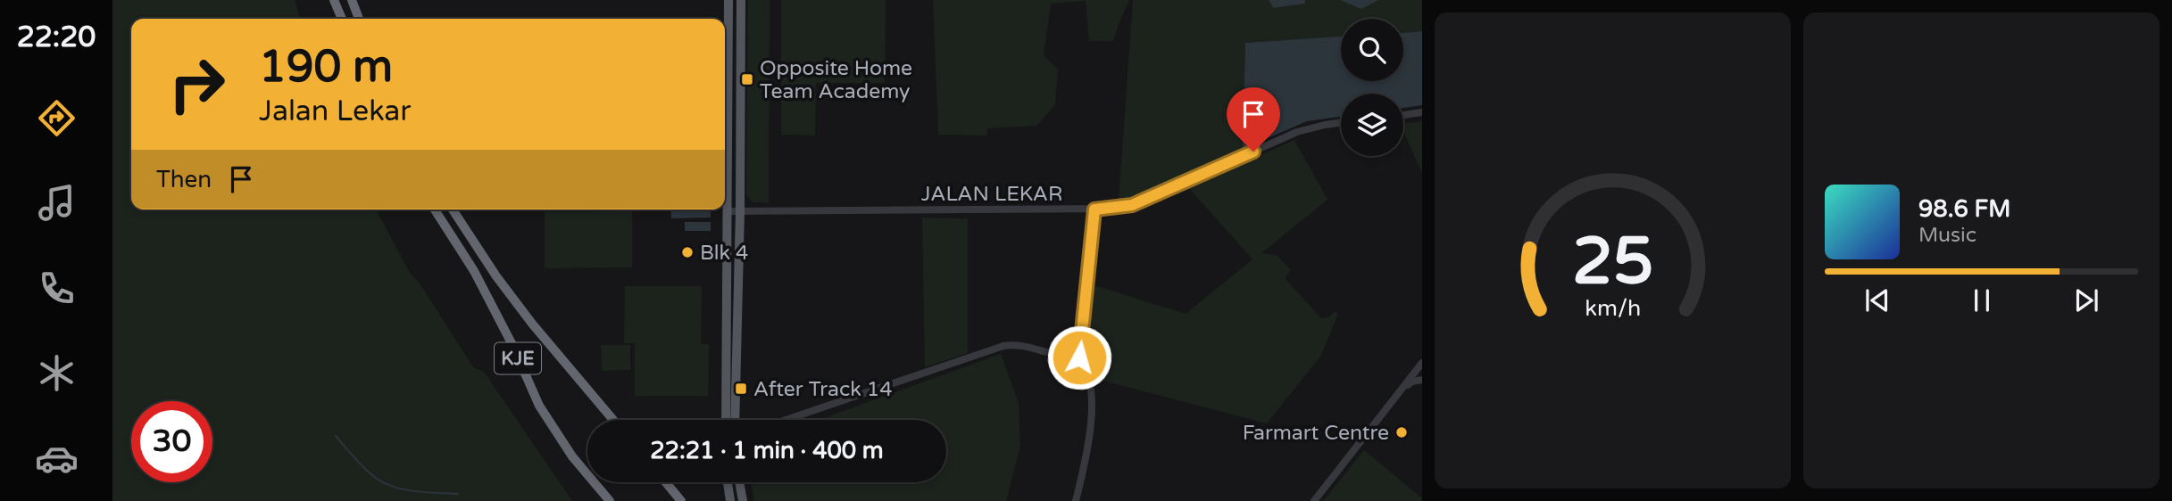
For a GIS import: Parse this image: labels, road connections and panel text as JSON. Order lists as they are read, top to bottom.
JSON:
{
  "streets": {
    "highway": ["KJE"],
    "street": ["JALAN LEKAR"]
  },
  "places": {
    "transit": ["Opposite Home Team Academy", "After Track 14"],
    "other": ["Blk 4", "Farmart Centre"]
  },
  "page": {
    "tabs": "22:20",
    "turn": ["190 m", "Jalan Lekar"],
    "then": "Then",
    "song": ["98.6 FM", "Music"],
    "limit": "30",
    "trip": "22:21 · 1 min · 400 m",
    "gauge": ["25", "km/h"]
  }
}
